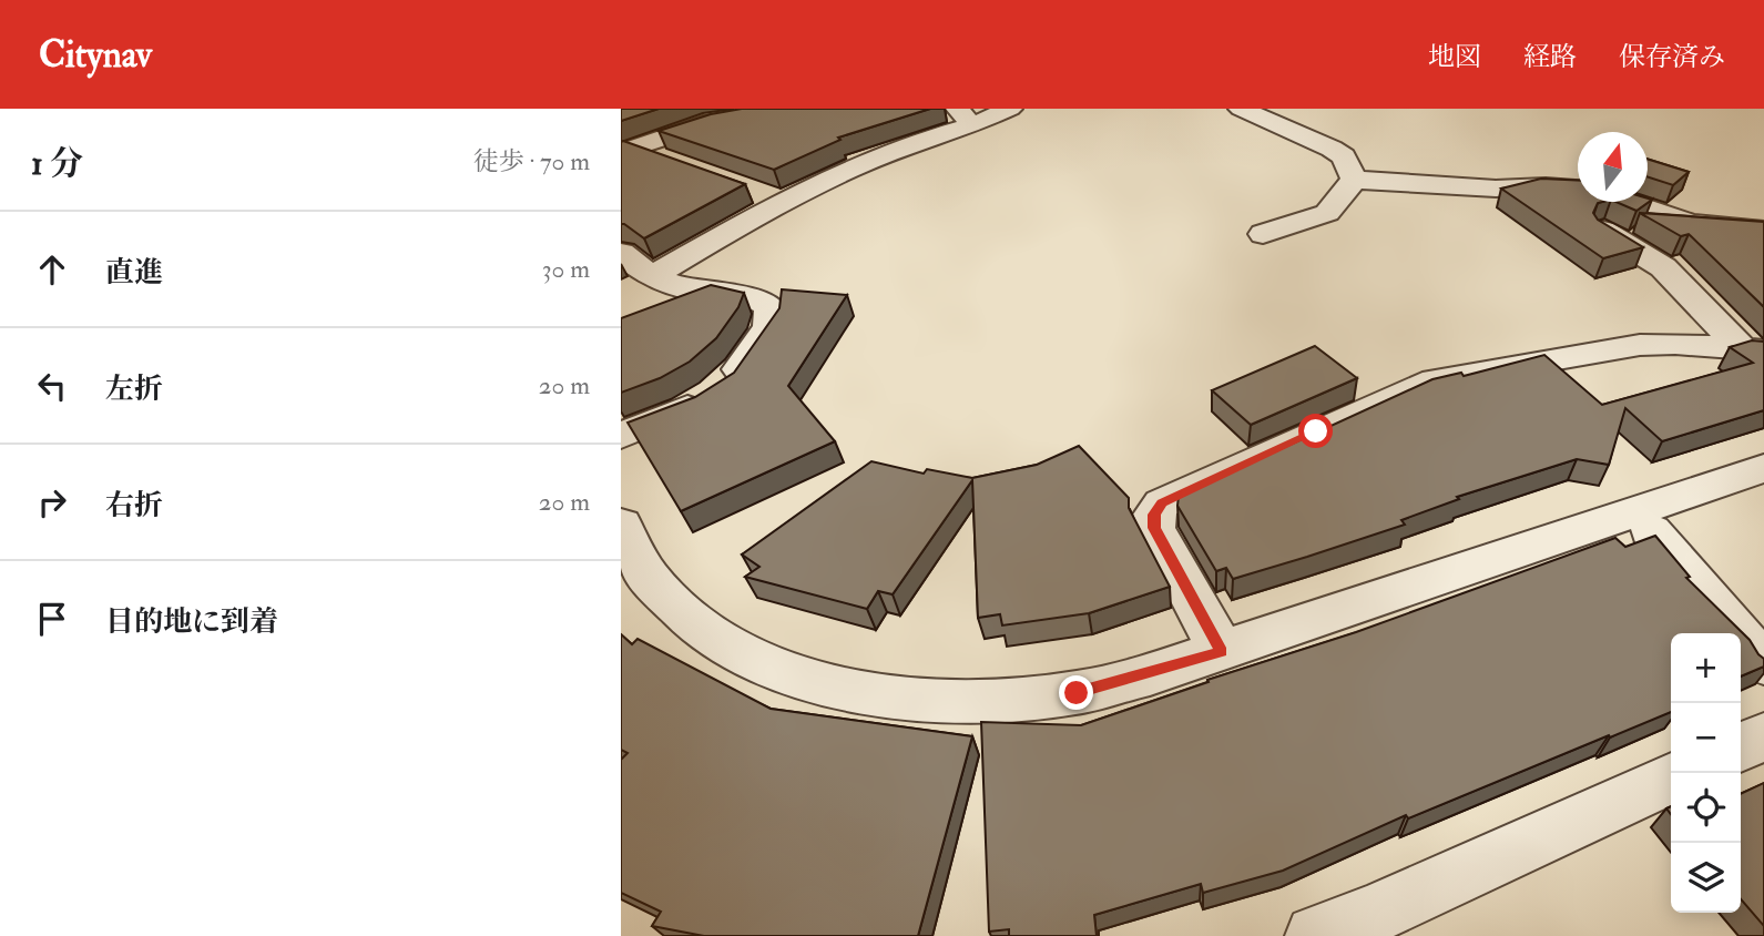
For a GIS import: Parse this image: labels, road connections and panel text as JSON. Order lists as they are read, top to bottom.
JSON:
{
  "north": "top",
  "page": {
    "header": "Citynav",
    "nav": ["地図", "経路", "保存済み"],
    "heading": ["1 分", "徒歩 · 70 m"],
    "list": [
      ["直進", "30 m"],
      ["左折", "20 m"],
      ["右折", "20 m"],
      "目的地に到着"
    ],
    "map_buttons": ["+", "−"]
  }
}
